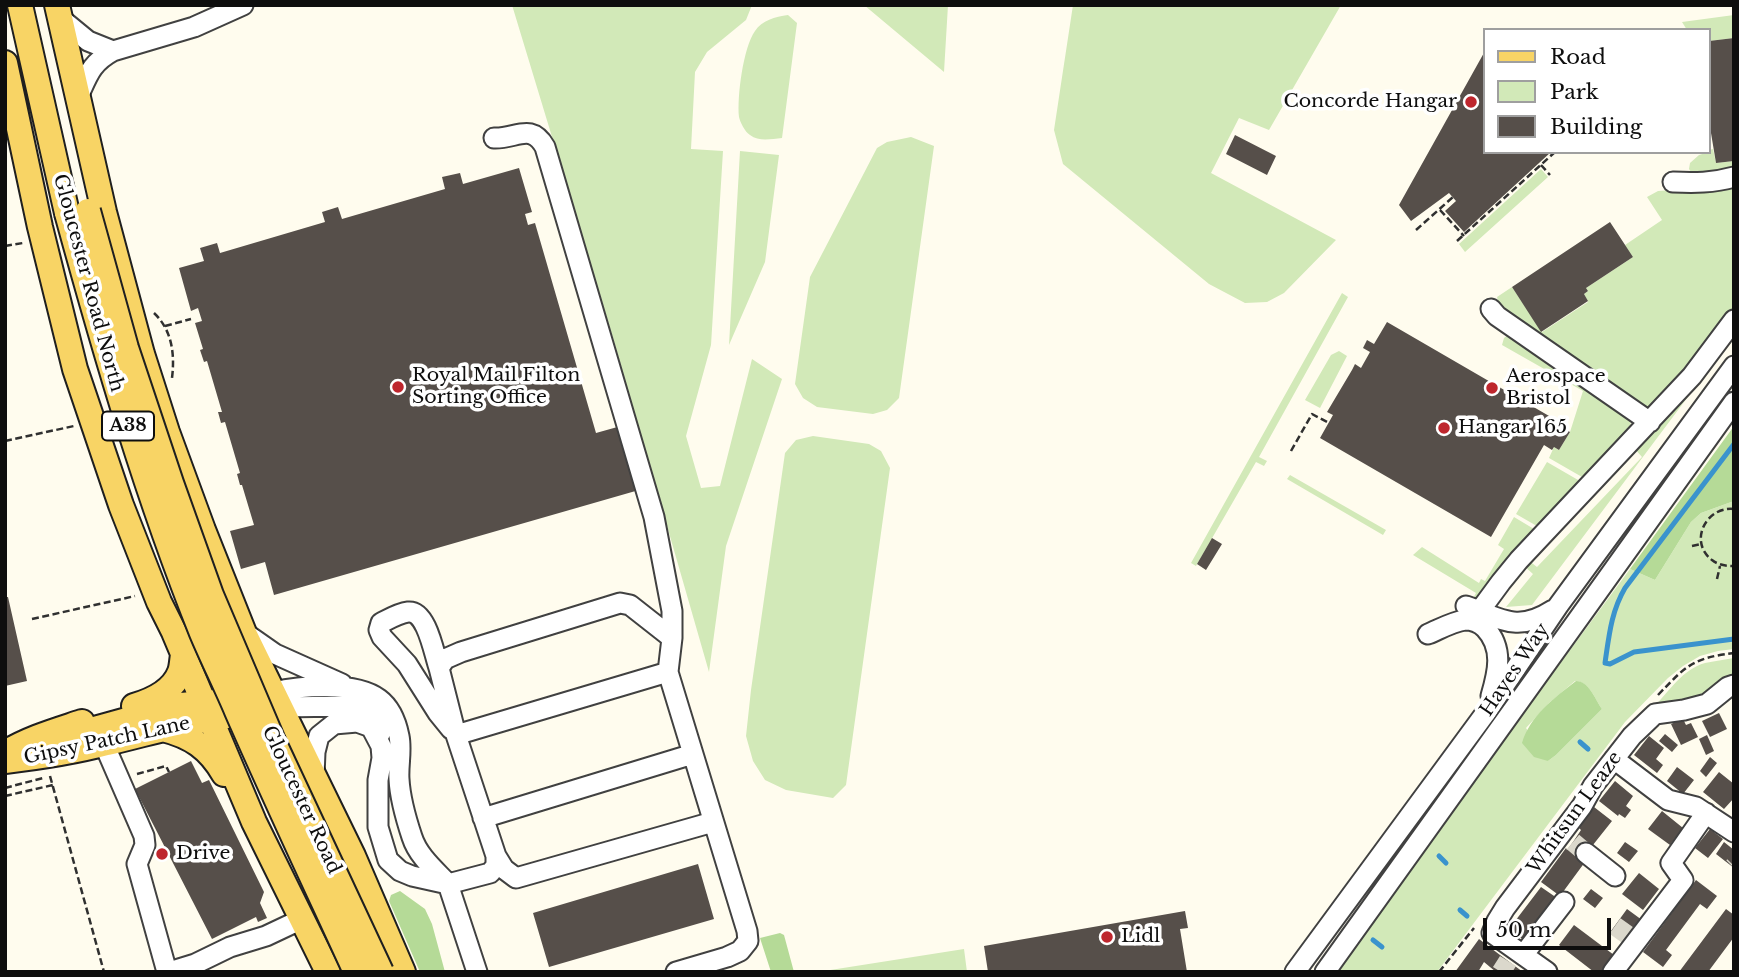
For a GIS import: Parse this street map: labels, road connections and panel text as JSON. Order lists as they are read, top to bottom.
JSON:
{
  "streets": {
    "main road": [
      "Gloucester Road North",
      "A38",
      "Gipsy Patch Lane",
      "Gloucester Road"
    ],
    "street": ["Hayes Way", "Whitsun Leaze"]
  },
  "crossings": [
    ["Gloucester Road North", "Gloucester Road"]
  ],
  "places": [
    "Concorde Hangar",
    "Royal Mail Filton Sorting Office",
    "Aerospace Bristol",
    "Hangar 165",
    "Drive",
    "Lidl"
  ],
  "legend": ["Road", "Park", "Building"],
  "scale_bar": "50 m"
}
